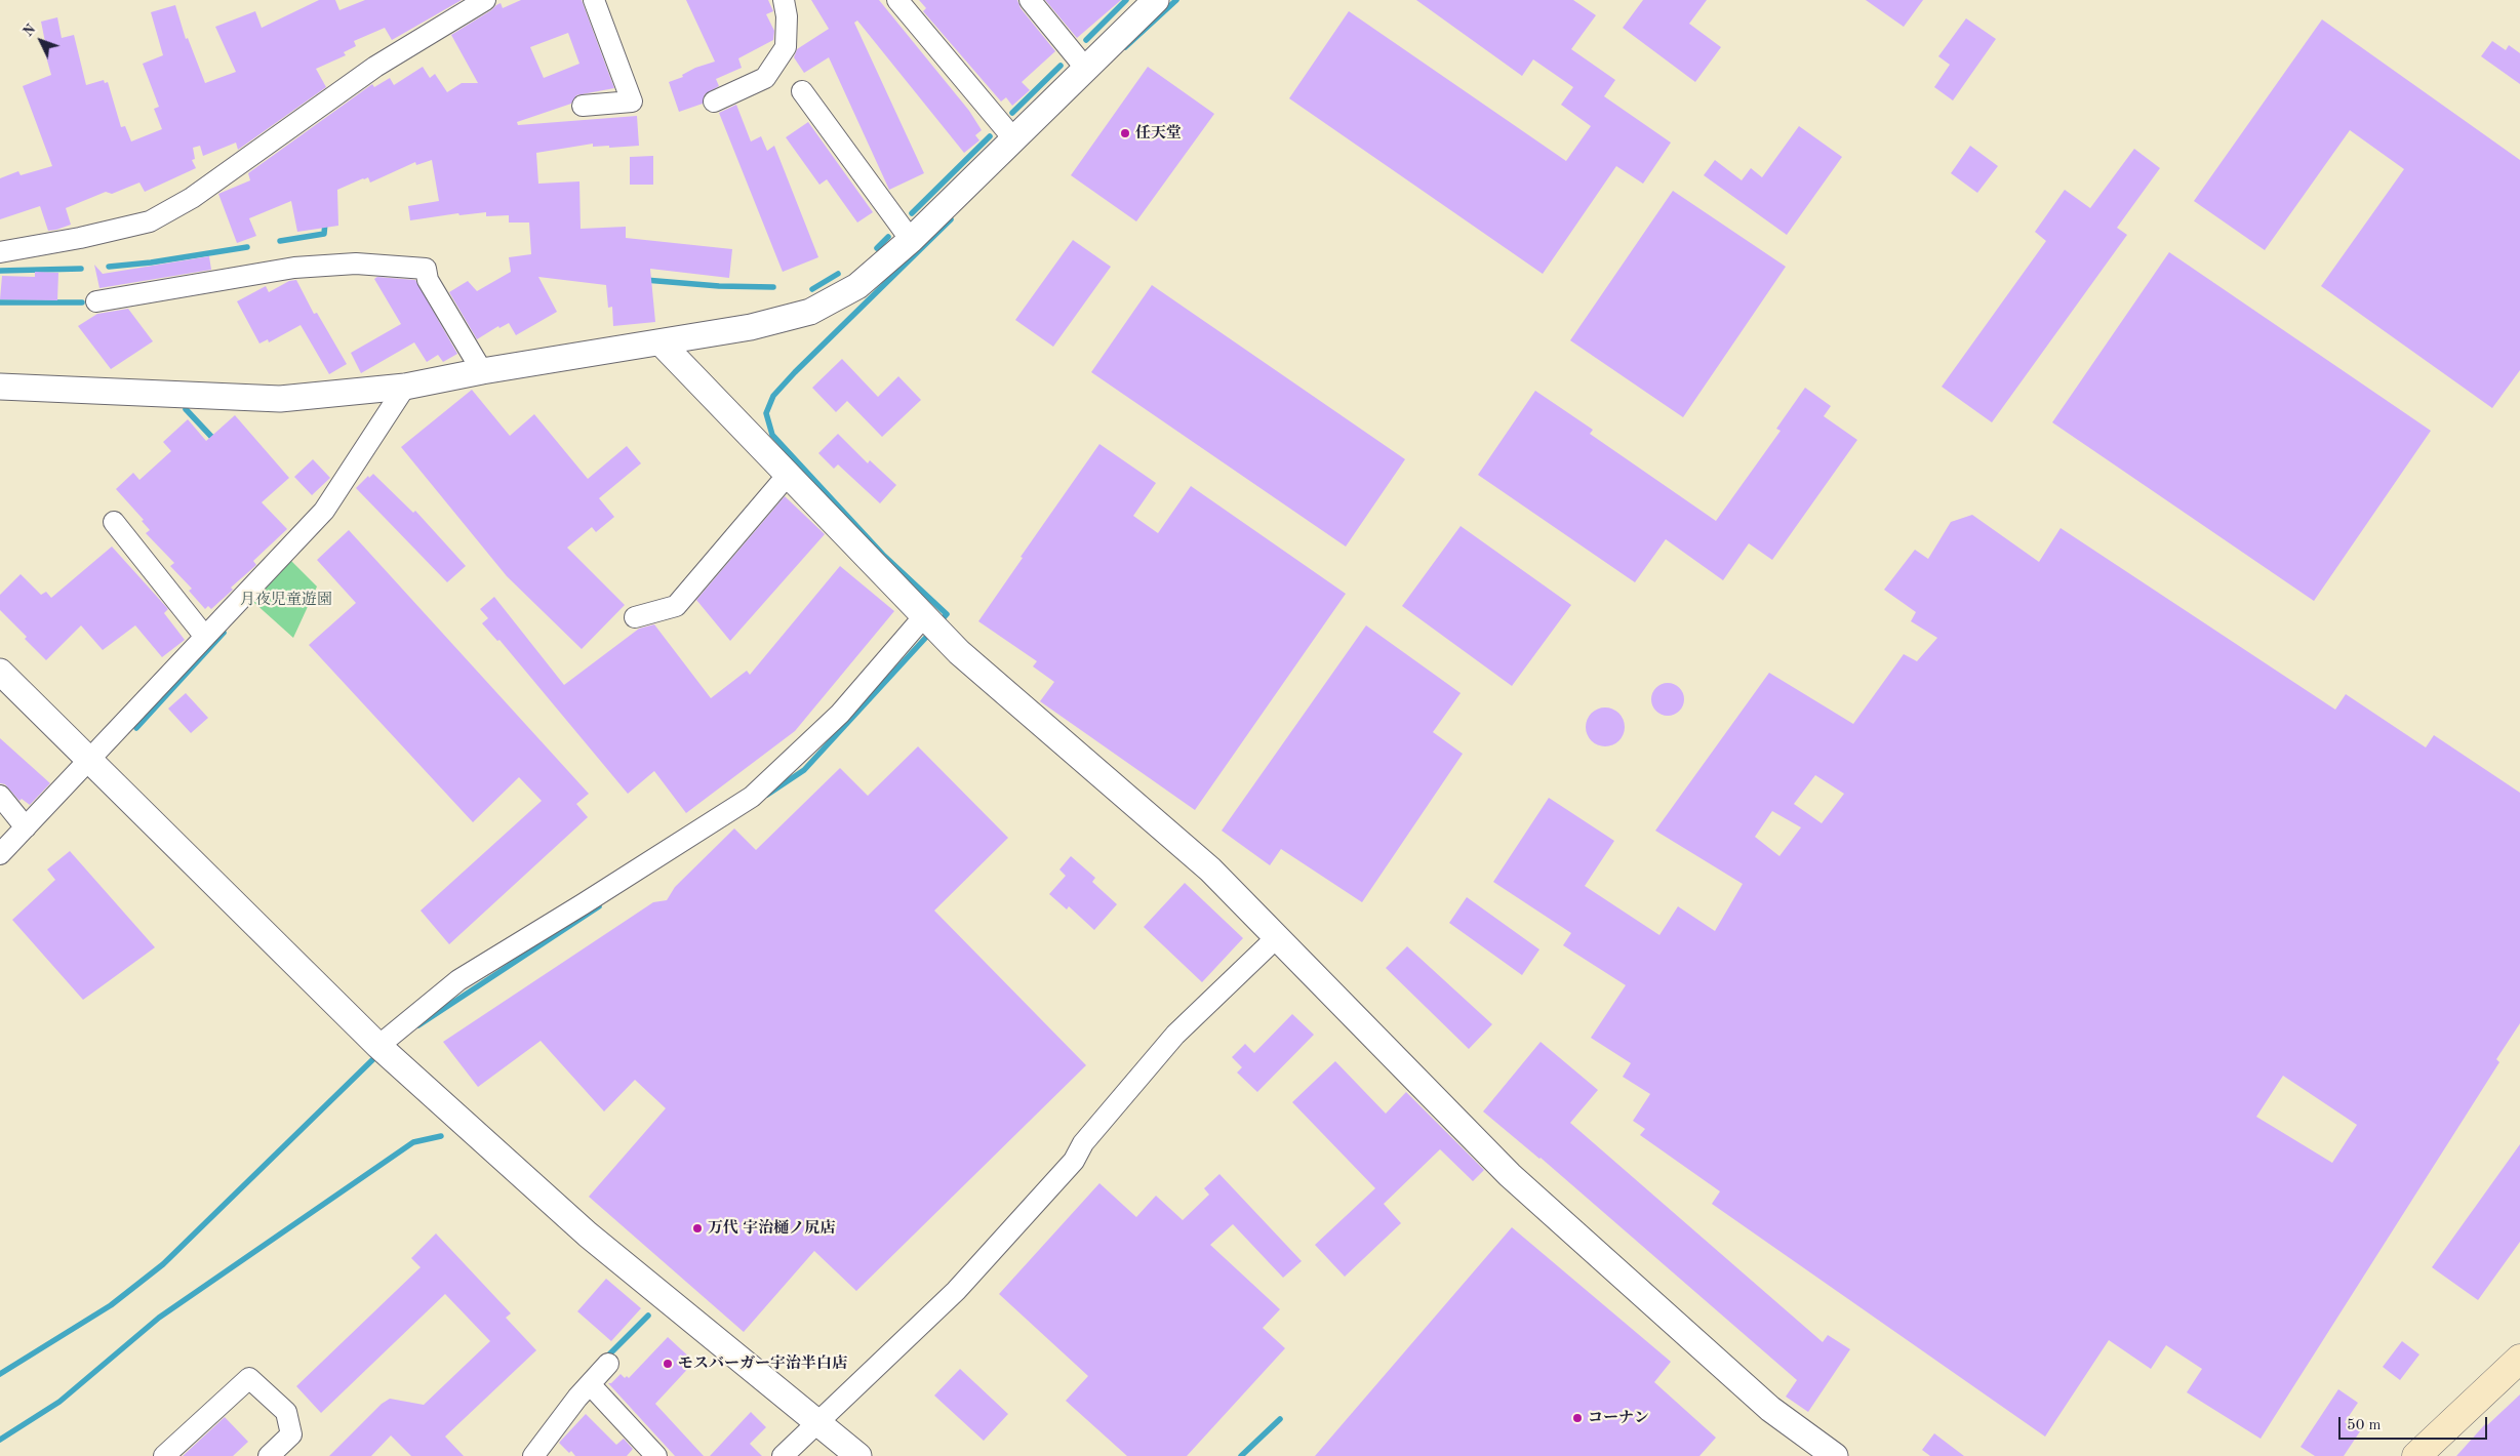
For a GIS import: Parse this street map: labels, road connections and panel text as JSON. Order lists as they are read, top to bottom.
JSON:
{
  "parks": ["月夜児童遊園"],
  "places": [
    "任天堂",
    "万代 宇治樋ノ尻店",
    "モスバーガー宇治半白店",
    "コーナン"
  ],
  "scale_bar": "50 m",
  "north": "top left"
}
